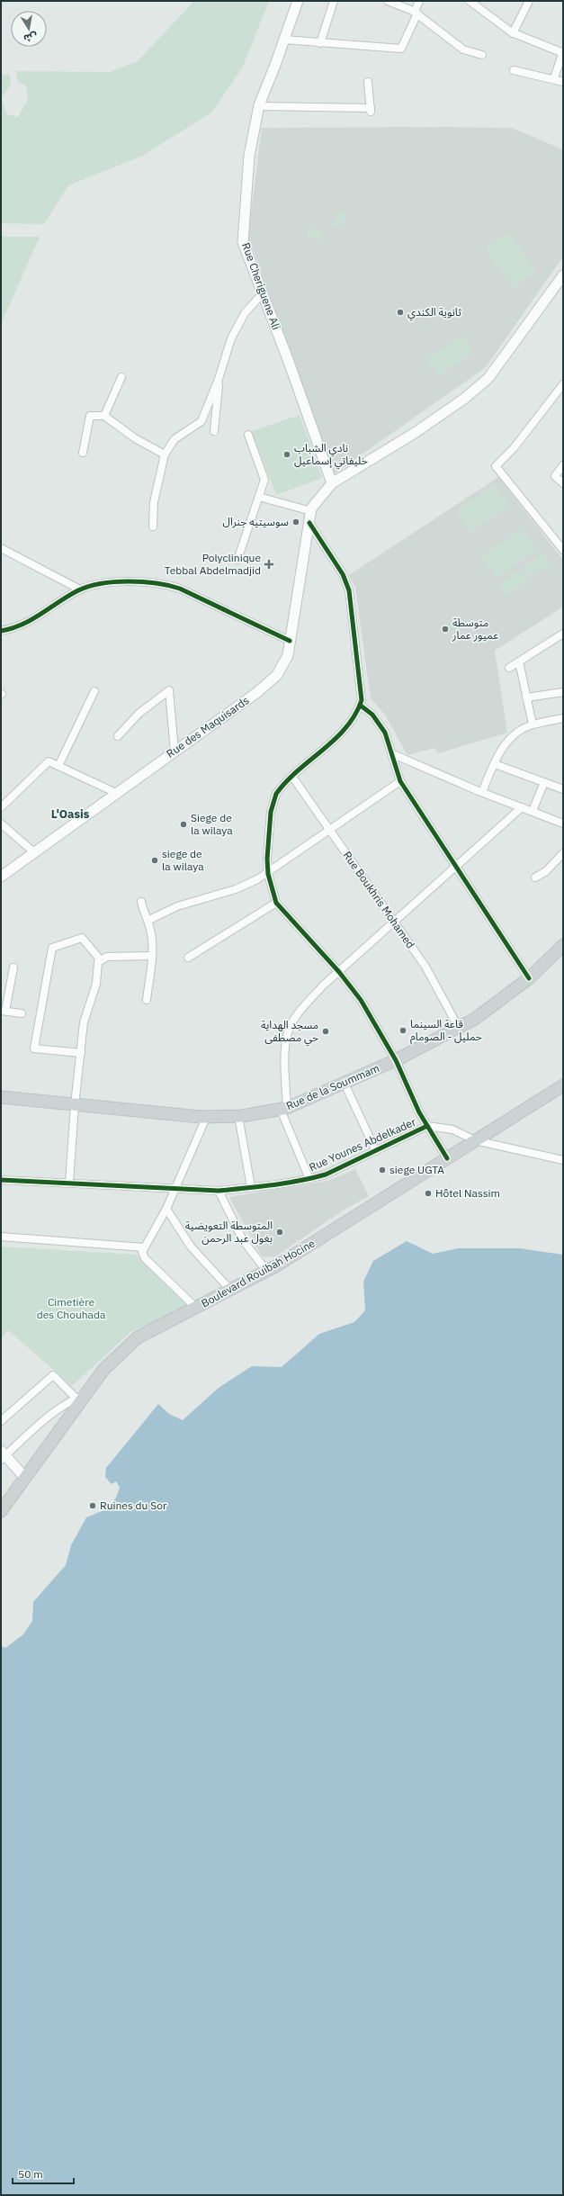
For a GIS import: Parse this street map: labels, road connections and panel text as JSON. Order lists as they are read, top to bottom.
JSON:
{
  "streets": {
    "main road": [
      "Rue Cheriguene Ali",
      "Rue des Maquisards",
      "Rue de la Soummam",
      "Boulevard Rouibah Hocine"
    ],
    "street": ["Rue Boukhris Mohamed", "Rue Younes Abdelkader"]
  },
  "crossings": [
    ["Rue Boukhris Mohamed", "Rue de la Soummam"]
  ],
  "districts": ["L'Oasis"],
  "parks": ["Cimetière des Chouhada"],
  "places": {
    "other": [
      "ثانوية الكندي",
      "نادي الشباب خليفاتي إسماعيل",
      "سوسيتيه جنرال",
      "متوسطة عميور عمار",
      "Siege de la wilaya",
      "siege de la wilaya",
      "قاعة السينما حمليل - الصومام",
      "مسجد الهداية حي مصطفى",
      "siege UGTA",
      "Hôtel Nassim",
      "المتوسطة التعويضية بغول عبد الرحمن",
      "Ruines du Sor"
    ],
    "health": ["Polyclinique Tebbal Abdelmadjid"]
  },
  "scale_bar": "50 m",
  "north": "bottom"
}
